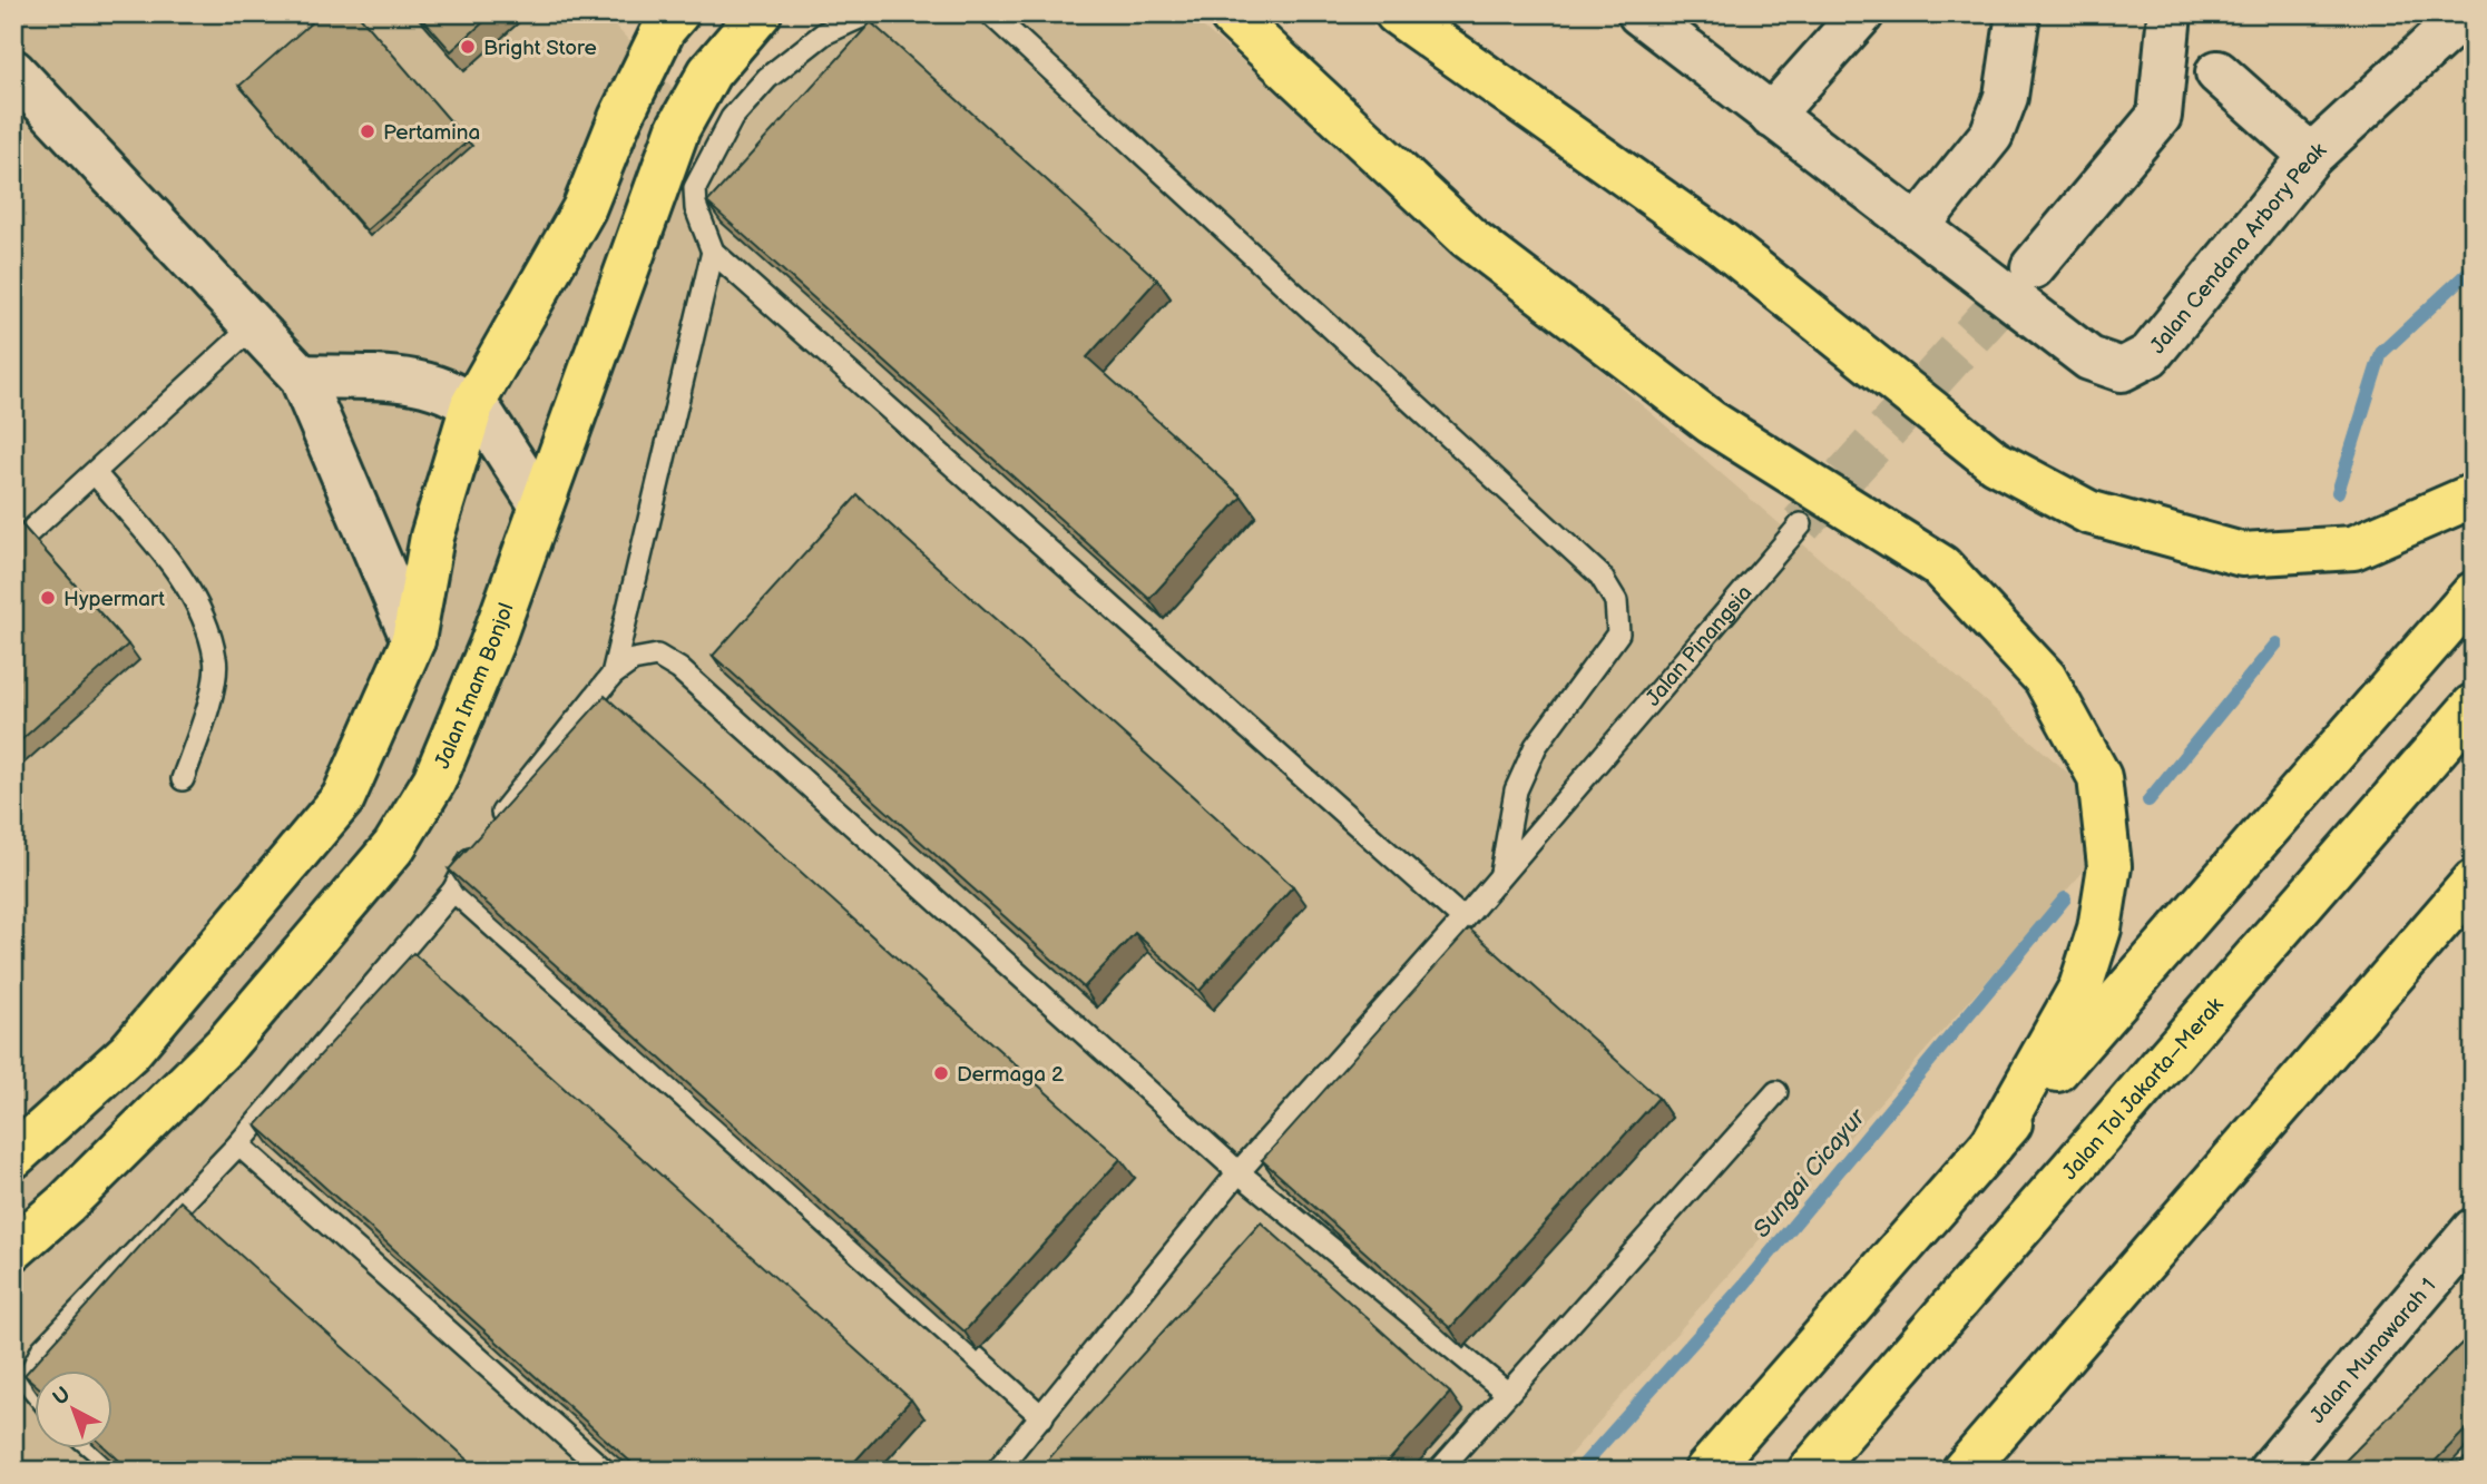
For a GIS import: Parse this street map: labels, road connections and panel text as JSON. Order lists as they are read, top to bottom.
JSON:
{
  "streets": {
    "main road": ["Jalan Imam Bonjol", "Jalan Tol Jakarta–Merak"],
    "street": ["Jalan Cendana Arbory Peak", "Jalan Munawarah 1"],
    "lane": ["Jalan Pinangsia"]
  },
  "water": ["Sungai Cicayur"],
  "places": [
    "Bright Store",
    "Pertamina",
    "Hypermart",
    "Dermaga 2"
  ],
  "north": "top left"
}
